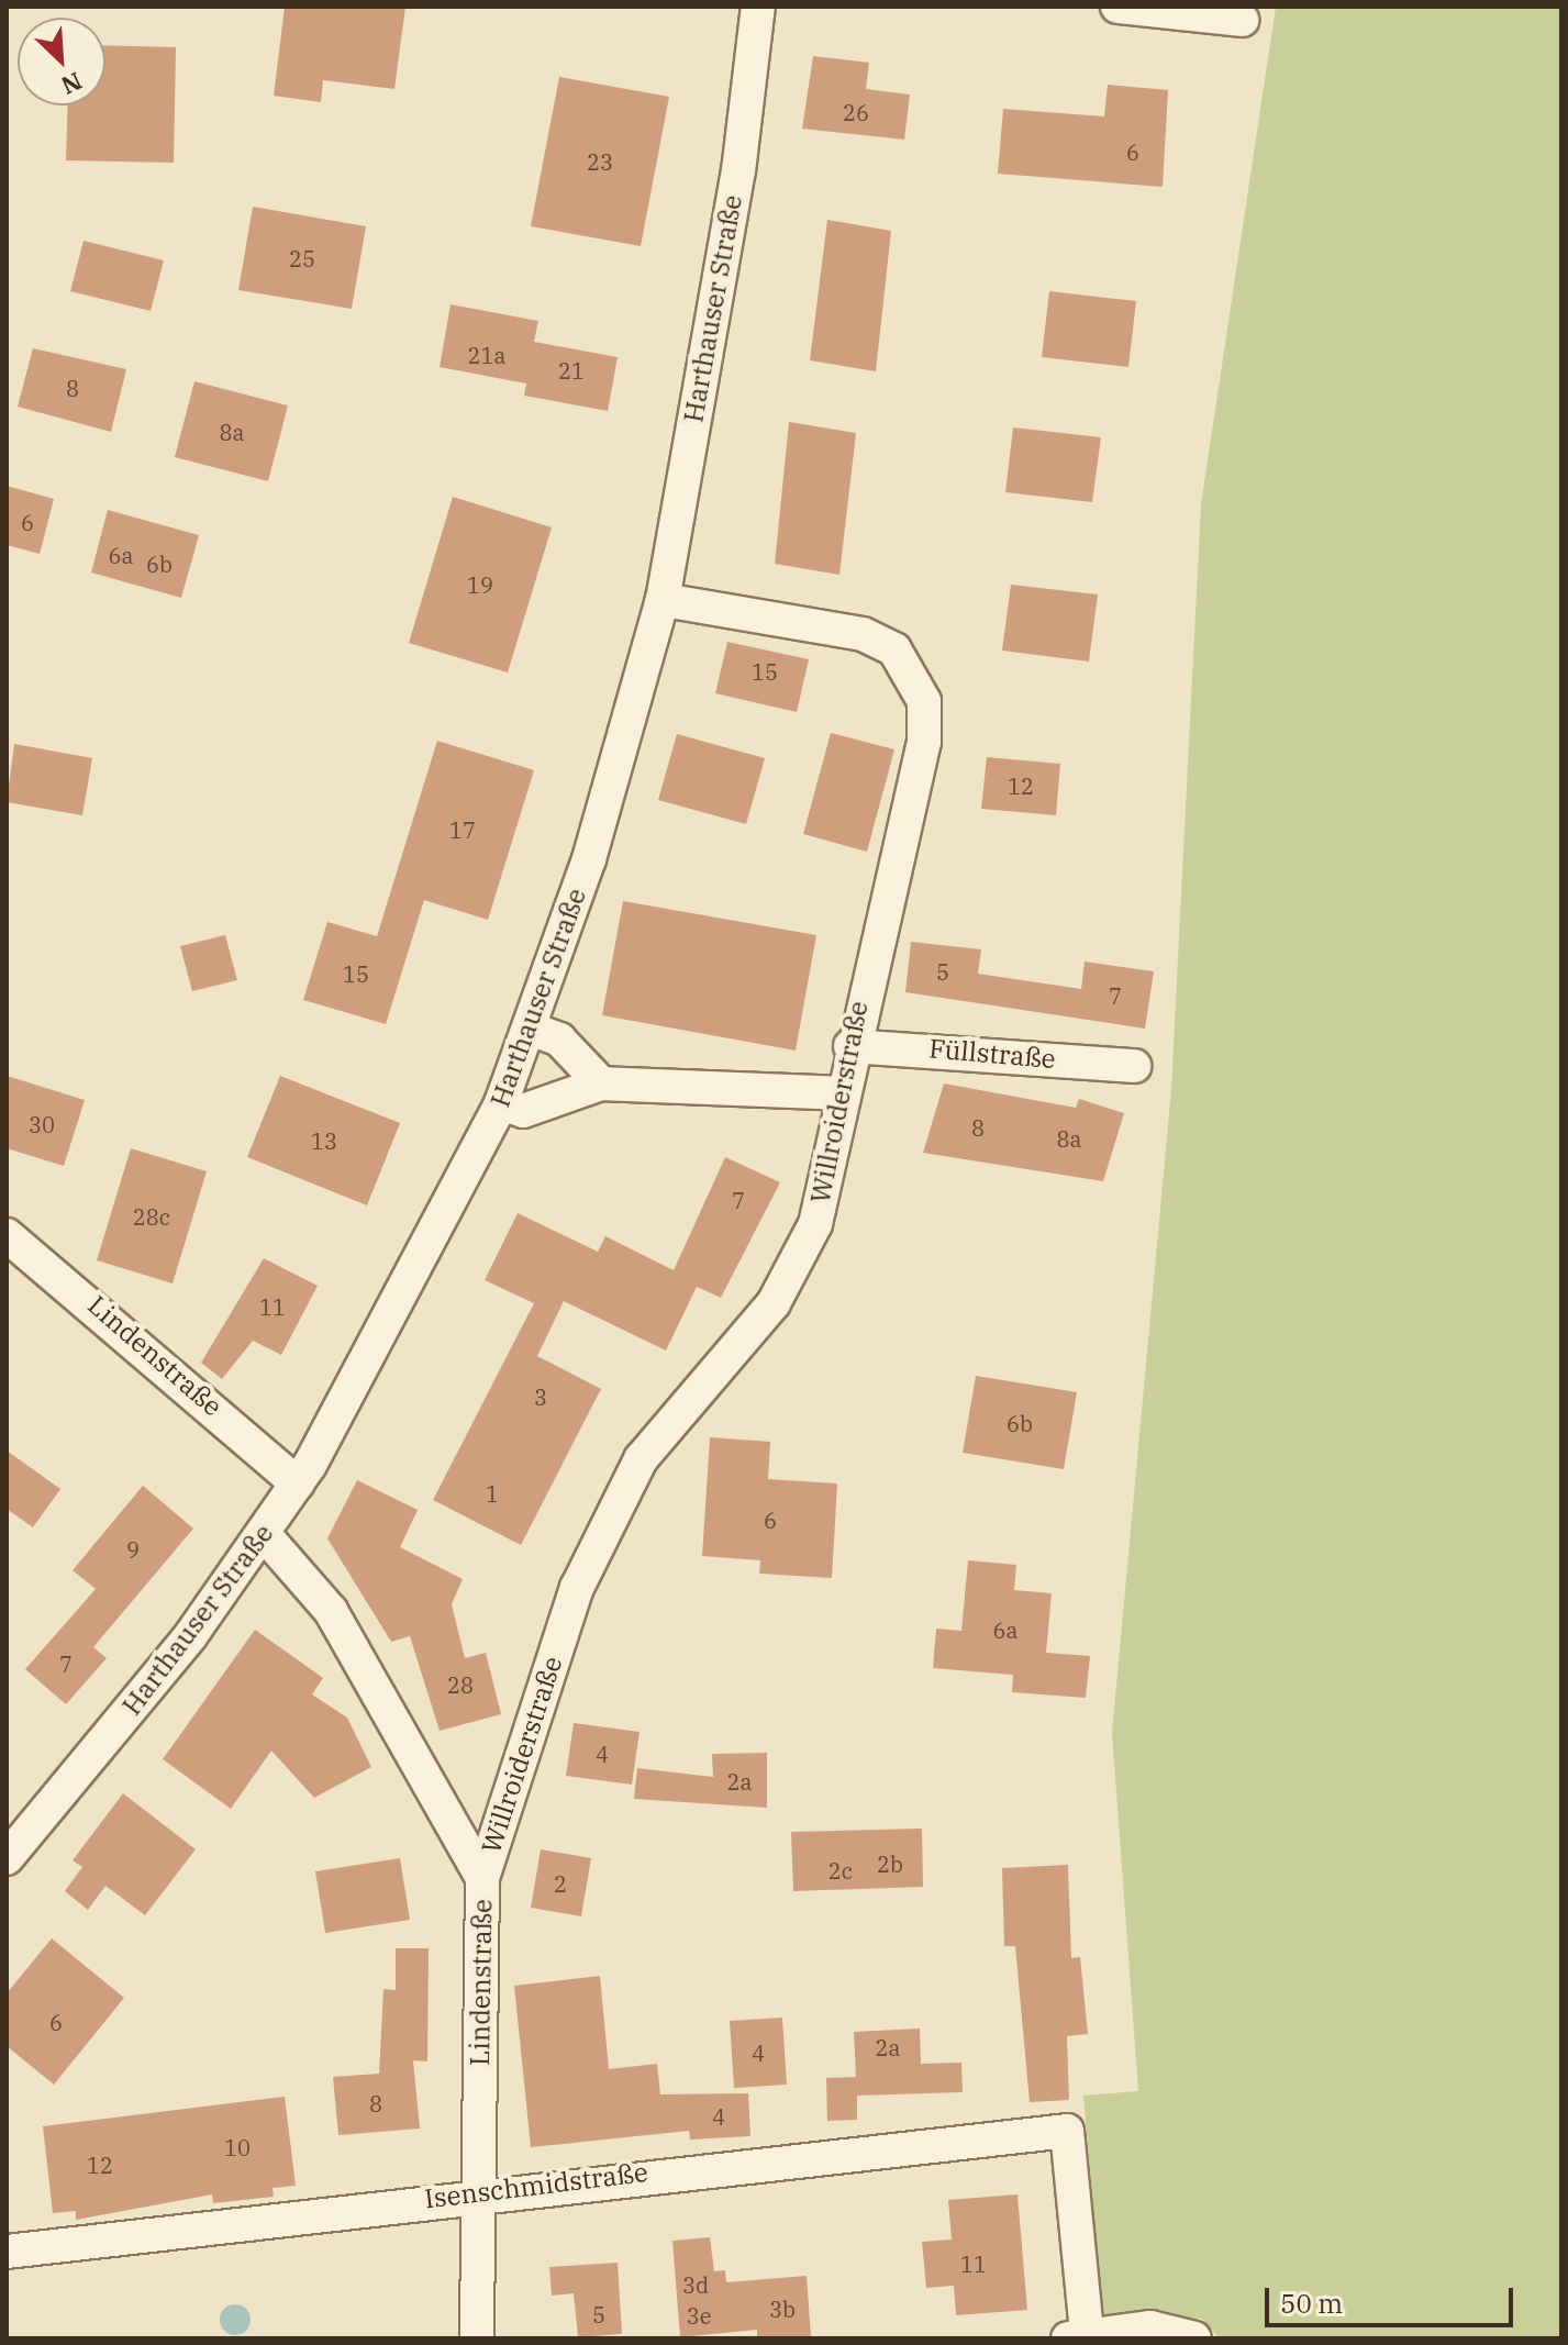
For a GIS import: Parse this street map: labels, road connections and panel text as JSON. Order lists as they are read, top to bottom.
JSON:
{
  "streets": {
    "street": [
      "Harthauser Straße",
      "Füllstraße",
      "Willroiderstraße",
      "Lindenstraße",
      "Isenschmidstraße"
    ]
  },
  "crossings": [
    ["Harthauser Straße", "Willroiderstraße"],
    ["Harthauser Straße", "Lindenstraße"],
    ["Füllstraße", "Willroiderstraße"],
    ["Willroiderstraße", "Lindenstraße"],
    ["Lindenstraße", "Isenschmidstraße"]
  ],
  "house_numbers": [
    "26",
    "6",
    "23",
    "25",
    "21a",
    "21",
    "8",
    "8a",
    "6",
    "6a",
    "6b",
    "19",
    "15",
    "12",
    "17",
    "5",
    "15",
    "7",
    "30",
    "8",
    "8a",
    "13",
    "7",
    "28c",
    "11",
    "3",
    "6b",
    "1",
    "6",
    "9",
    "6a",
    "7",
    "28",
    "4",
    "2a",
    "2b",
    "2c",
    "2",
    "6",
    "2a",
    "4",
    "8",
    "4",
    "10",
    "12",
    "11",
    "3d",
    "3b",
    "5",
    "3e"
  ],
  "scale_bar": "50 m",
  "north": "bottom right"
}
